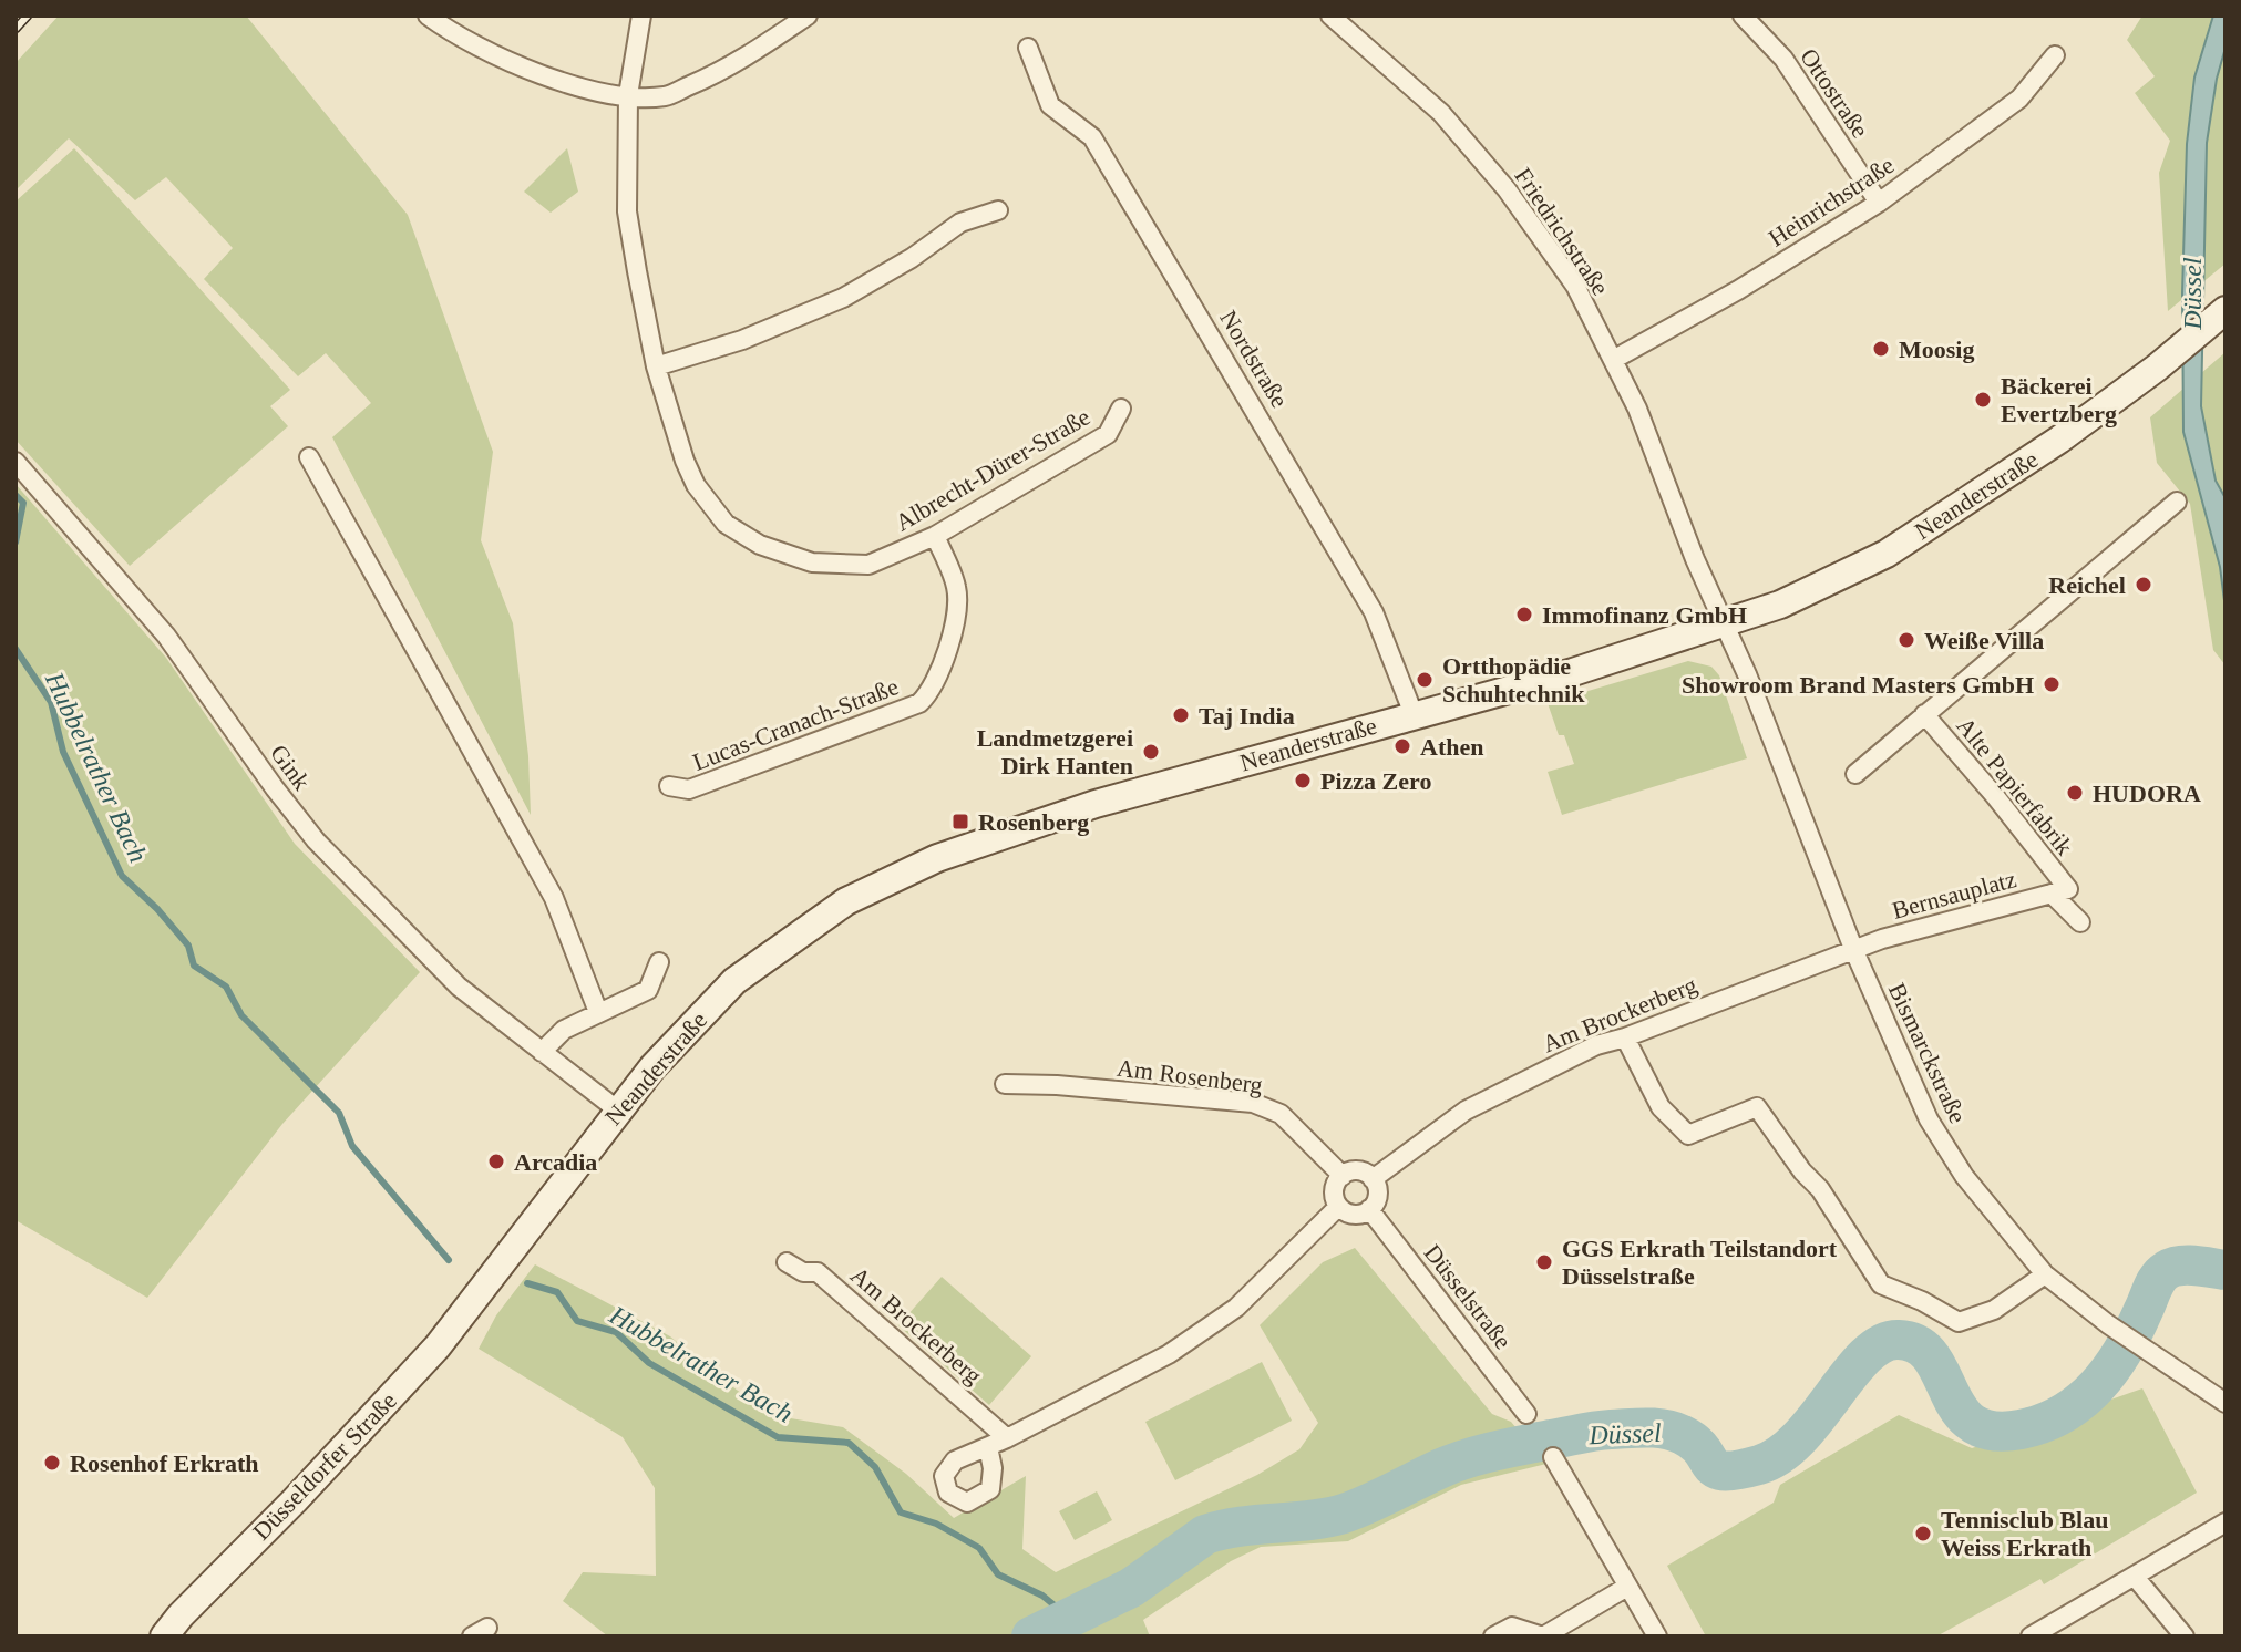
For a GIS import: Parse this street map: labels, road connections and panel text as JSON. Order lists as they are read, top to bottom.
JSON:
{
  "streets": {
    "main road": ["Neanderstraße", "Düsseldorfer Straße"],
    "street": [
      "Ottostraße",
      "Heinrichstraße",
      "Friedrichstraße",
      "Nordstraße",
      "Albrecht-Dürer-Straße",
      "Lucas-Cranach-Straße",
      "Gink",
      "Alte Papierfabrik",
      "Bernsauplatz",
      "Am Brockerberg",
      "Bismarckstraße",
      "Am Rosenberg",
      "Düsselstraße"
    ]
  },
  "crossings": [
    ["Ottostraße", "Heinrichstraße"],
    ["Heinrichstraße", "Friedrichstraße"],
    ["Friedrichstraße", "Neanderstraße"],
    ["Friedrichstraße", "Bismarckstraße"],
    ["Nordstraße", "Neanderstraße"],
    ["Albrecht-Dürer-Straße", "Lucas-Cranach-Straße"],
    ["Neanderstraße", "Gink"],
    ["Neanderstraße", "Bismarckstraße"],
    ["Neanderstraße", "Düsseldorfer Straße"],
    ["Alte Papierfabrik", "Bernsauplatz"],
    ["Bernsauplatz", "Am Brockerberg"],
    ["Bernsauplatz", "Bismarckstraße"],
    ["Am Brockerberg", "Bismarckstraße"],
    ["Am Brockerberg", "Am Rosenberg"],
    ["Am Brockerberg", "Düsselstraße"],
    ["Am Rosenberg", "Düsselstraße"]
  ],
  "water": ["Düssel", "Hubbelrather Bach"],
  "places": {
    "other": [
      "Moosig",
      "Bäckerei Evertzberg",
      "Reichel",
      "Immofinanz GmbH",
      "Weiße Villa",
      "Ortthopädie Schuhtechnik",
      "Showroom Brand Masters GmbH",
      "Taj India",
      "Athen",
      "Landmetzgerei Dirk Hanten",
      "Pizza Zero",
      "HUDORA",
      "Arcadia",
      "GGS Erkrath Teilstandort Düsselstraße",
      "Rosenhof Erkrath",
      "Tennisclub Blau Weiss Erkrath"
    ],
    "transit": ["Rosenberg"]
  }
}
